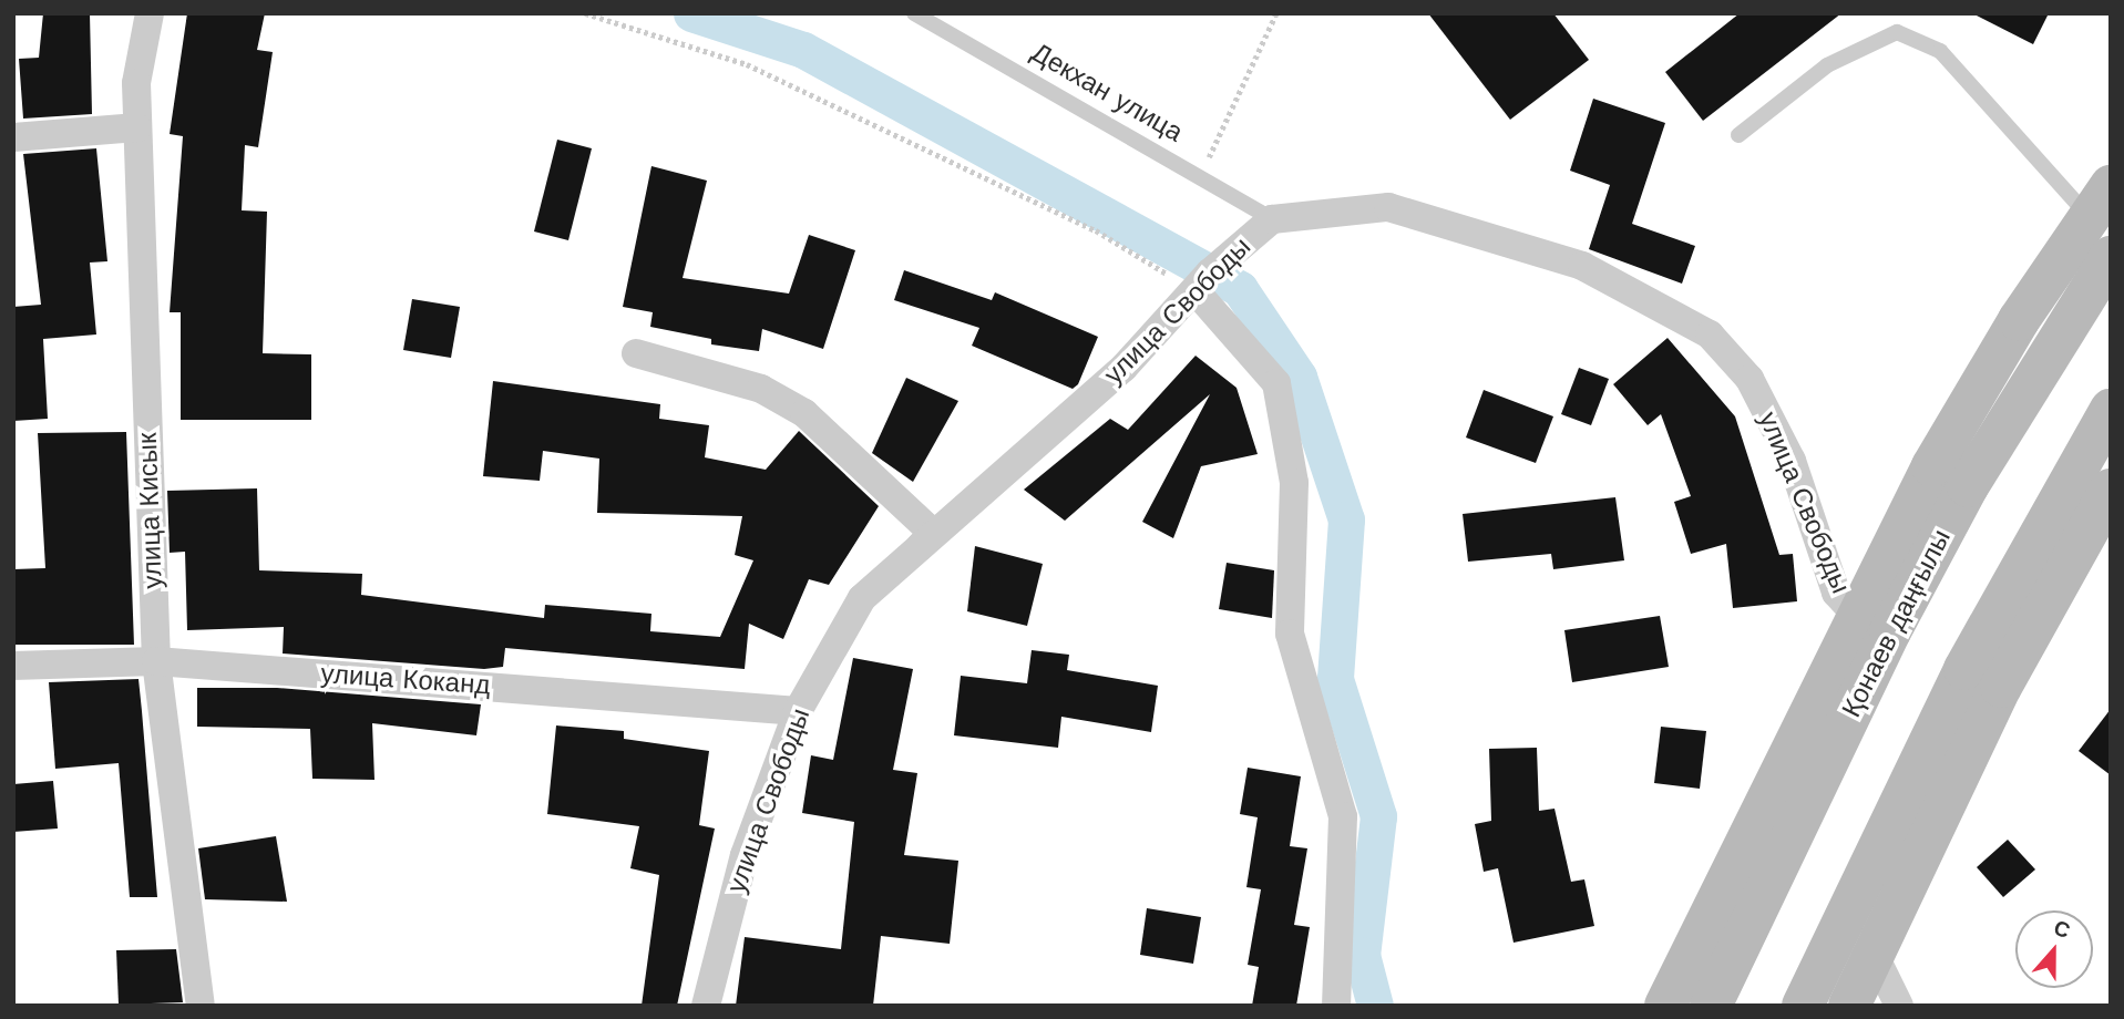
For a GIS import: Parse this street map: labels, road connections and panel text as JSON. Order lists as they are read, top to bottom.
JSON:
{
  "streets": {
    "main road": ["Қонаев даңғылы"],
    "street": ["улица Свободы", "улица Кисык", "улица Коканд"],
    "lane": ["Декхан улица"]
  },
  "crossings": [
    ["Декхан улица", "улица Свободы"],
    ["улица Свободы", "улица Коканд"],
    ["улица Кисык", "улица Коканд"]
  ],
  "north": "top"
}
